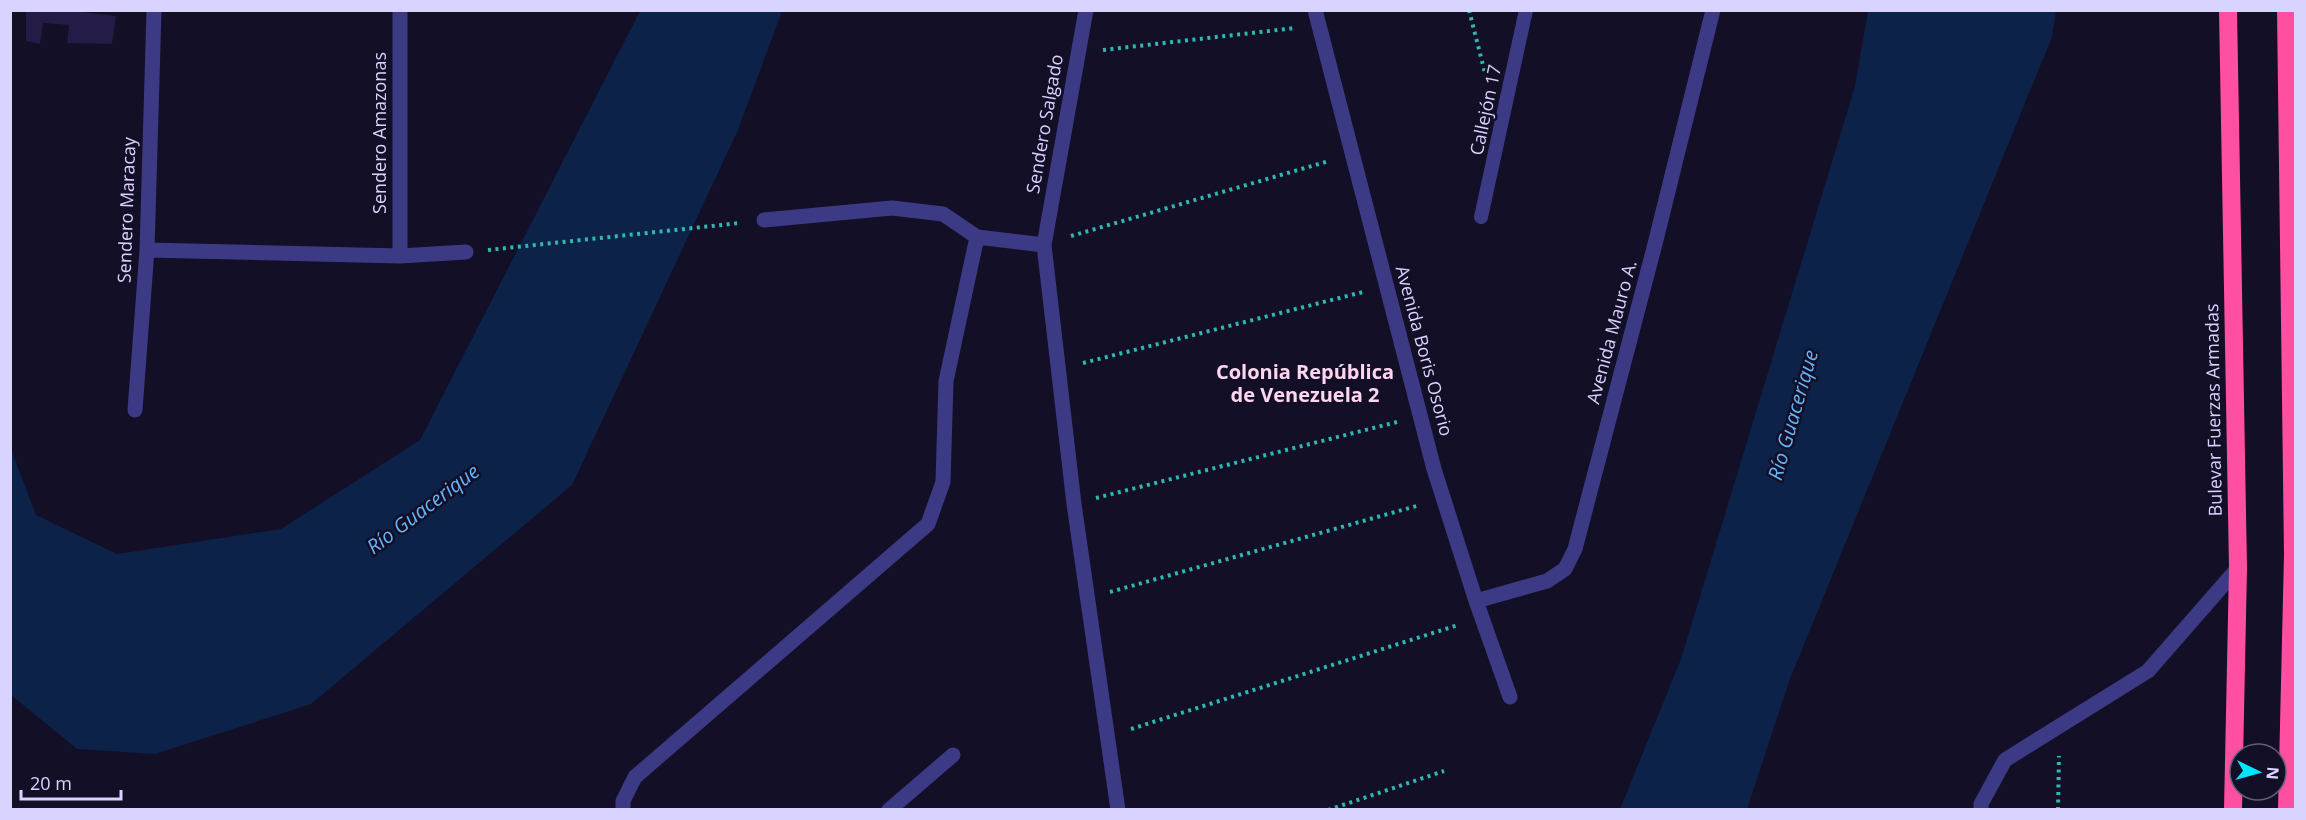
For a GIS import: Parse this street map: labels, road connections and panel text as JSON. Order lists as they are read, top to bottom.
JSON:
{
  "streets": {
    "highway": ["Bulevar Fuerzas Armadas"],
    "street": [
      "Sendero Salgado",
      "Sendero Amazonas",
      "Sendero Maracay",
      "Avenida Mauro A.",
      "Avenida Boris Osorio"
    ],
    "lane": ["Callejón 17"]
  },
  "crossings": [
    ["Avenida Mauro A.", "Avenida Boris Osorio"]
  ],
  "districts": ["Colonia República de Venezuela 2"],
  "water": ["Río Guacerique"],
  "scale_bar": "20 m",
  "north": "right"
}
